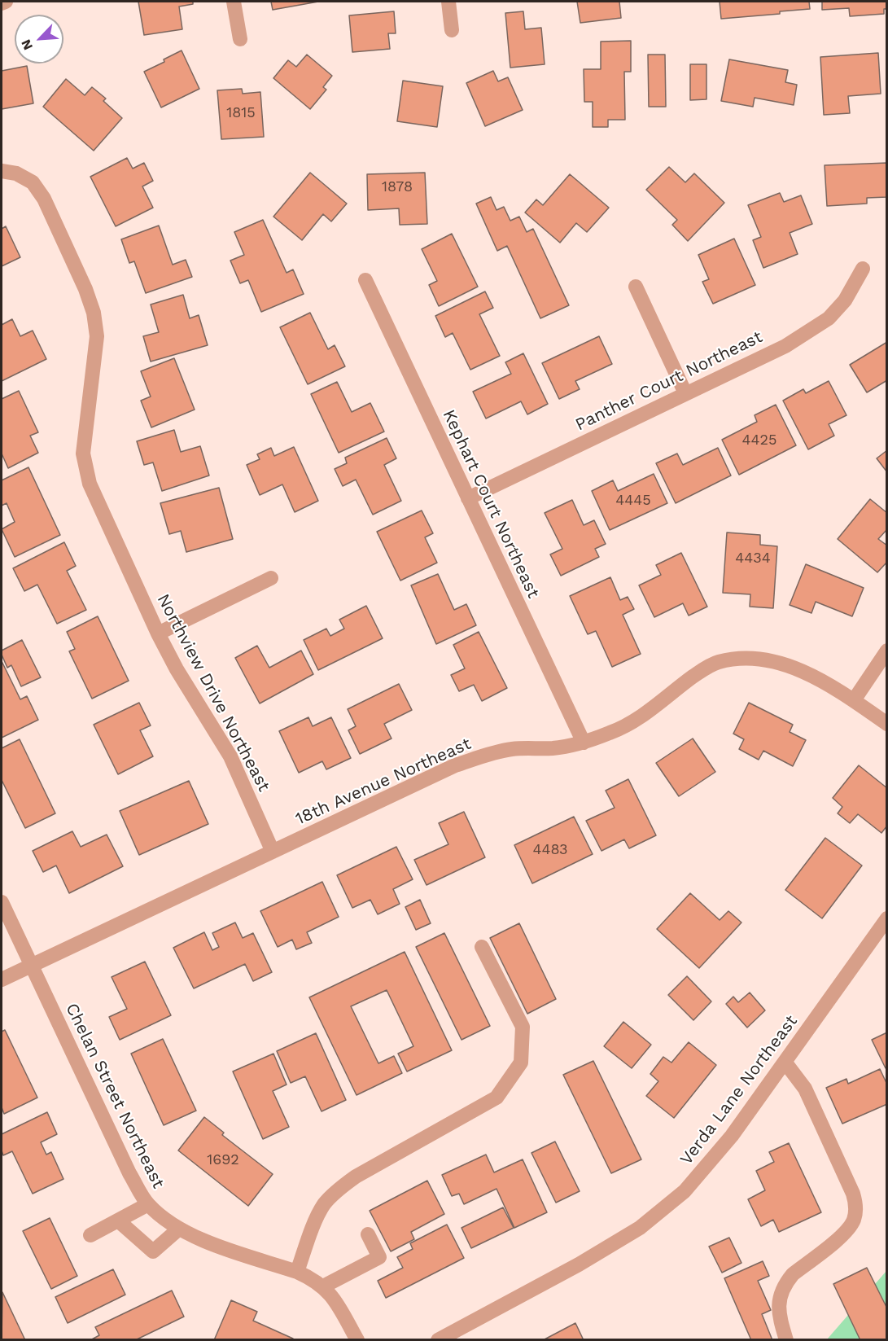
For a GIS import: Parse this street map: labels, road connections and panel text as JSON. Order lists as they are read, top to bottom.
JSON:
{
  "streets": {
    "street": [
      "Panther Court Northeast",
      "Kephart Court Northeast",
      "Northview Drive Northeast",
      "18th Avenue Northeast",
      "Verda Lane Northeast",
      "Chelan Street Northeast"
    ]
  },
  "crossings": [
    ["Panther Court Northeast", "Kephart Court Northeast"],
    ["Kephart Court Northeast", "18th Avenue Northeast"],
    ["Northview Drive Northeast", "18th Avenue Northeast"],
    ["18th Avenue Northeast", "Chelan Street Northeast"]
  ],
  "house_numbers": [
    "1815",
    "1878",
    "4425",
    "4445",
    "4434",
    "4483",
    "1692"
  ],
  "north": "bottom left"
}
